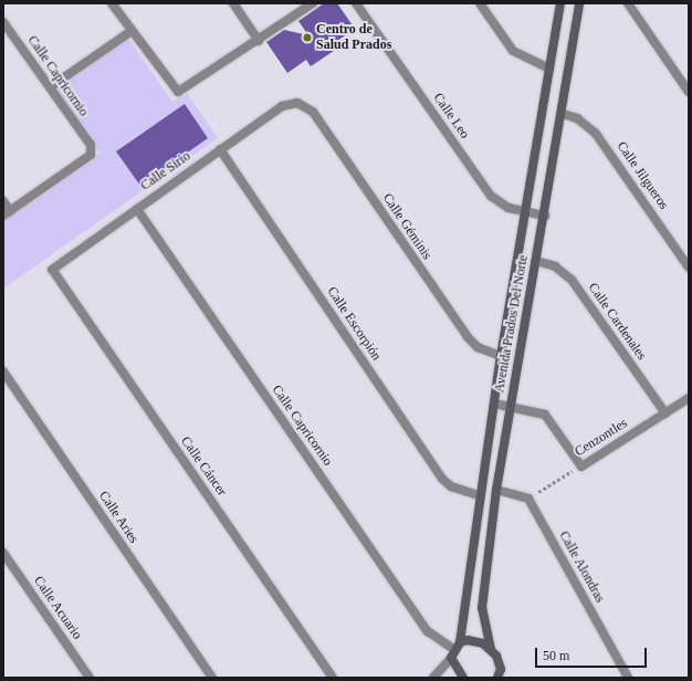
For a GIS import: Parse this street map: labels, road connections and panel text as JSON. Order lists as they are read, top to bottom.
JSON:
{
  "streets": {
    "main road": ["Avenida Prados Del Norte"],
    "street": [
      "Calle Capricornio",
      "Calle Leo",
      "Calle Sirio",
      "Calle Jilgueros",
      "Calle Géminis",
      "Calle Cardenales",
      "Calle Escorpión",
      "Cenzontles",
      "Calle Cáncer",
      "Calle Aries",
      "Calle Alondras",
      "Calle Acuario"
    ]
  },
  "crossings": [
    ["Calle Capricornio", "Calle Sirio"],
    ["Calle Capricornio", "Avenida Prados Del Norte"],
    ["Calle Leo", "Avenida Prados Del Norte"],
    ["Calle Sirio", "Calle Géminis"],
    ["Calle Sirio", "Calle Escorpión"],
    ["Calle Sirio", "Calle Cáncer"],
    ["Calle Jilgueros", "Avenida Prados Del Norte"],
    ["Calle Géminis", "Avenida Prados Del Norte"],
    ["Calle Cardenales", "Avenida Prados Del Norte"],
    ["Calle Cardenales", "Cenzontles"],
    ["Calle Escorpión", "Avenida Prados Del Norte"],
    ["Cenzontles", "Calle Alondras"]
  ],
  "places": ["Centro de Salud Prados"],
  "scale_bar": "50 m"
}
